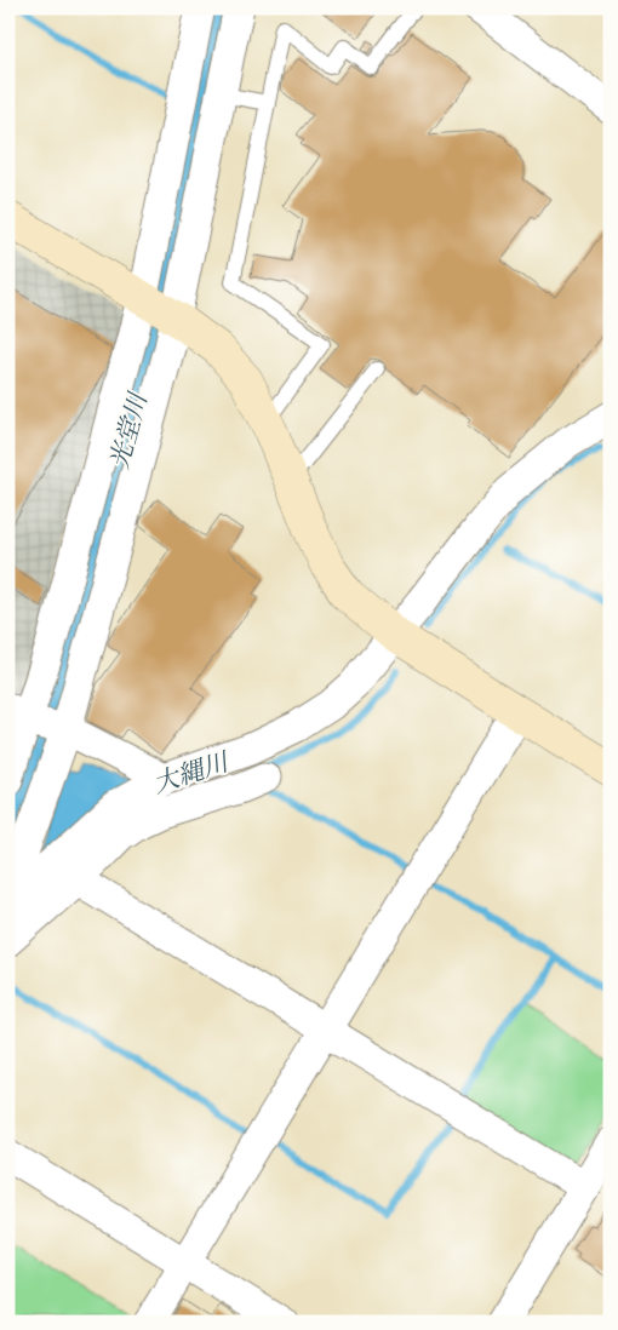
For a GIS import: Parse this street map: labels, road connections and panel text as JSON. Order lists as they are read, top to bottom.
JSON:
{
  "water": ["光堂川", "大縄川"]
}
